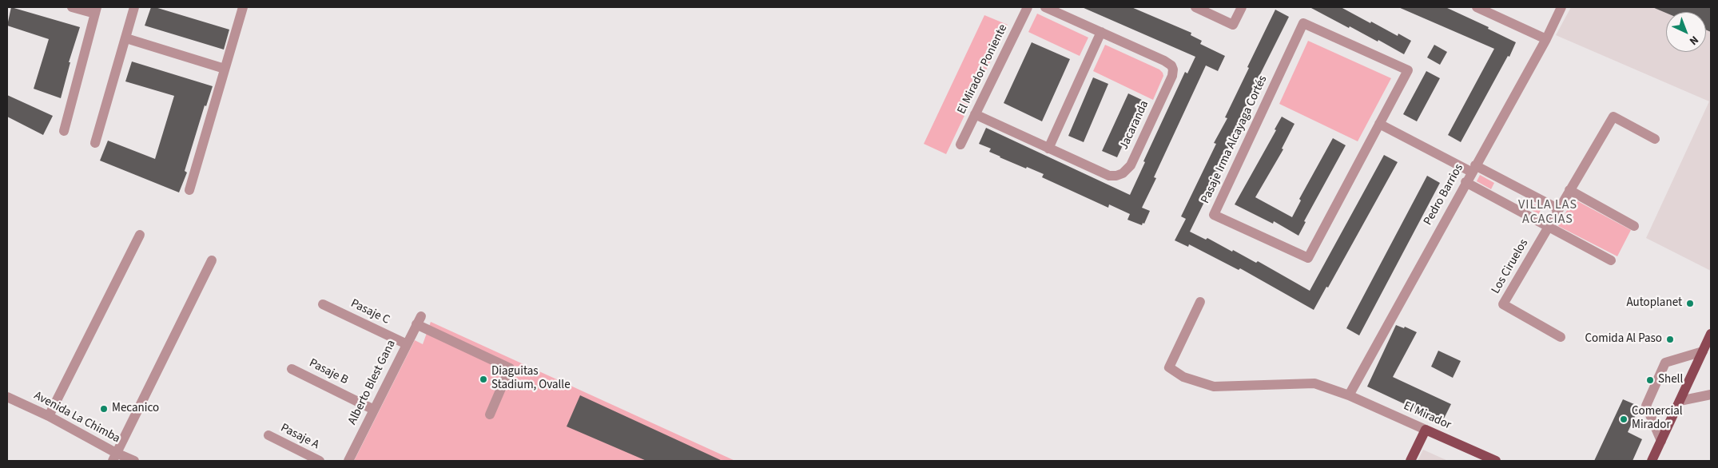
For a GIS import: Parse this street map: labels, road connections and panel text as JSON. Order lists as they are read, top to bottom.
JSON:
{
  "streets": {
    "main road": ["El Mirador"],
    "street": [
      "El Mirador Poniente",
      "Jacaranda",
      "Pasaje Irma Alcayaga Cortés",
      "Pedro Barrios",
      "Los Ciruelos",
      "Pasaje C",
      "Pasaje B",
      "Alberto Blest Gana",
      "Avenida La Chimba",
      "Pasaje A"
    ]
  },
  "crossings": [
    ["El Mirador Poniente", "Jacaranda"],
    ["Pedro Barrios", "El Mirador"],
    ["Pasaje C", "Alberto Blest Gana"],
    ["Pasaje B", "Alberto Blest Gana"]
  ],
  "districts": ["VILLA LAS ACACIAS"],
  "places": [
    "Autoplanet",
    "Comida Al Paso",
    "Diaguitas Stadium, Ovalle",
    "Shell",
    "Mecanico",
    "Comercial Mirador"
  ],
  "north": "bottom right"
}
